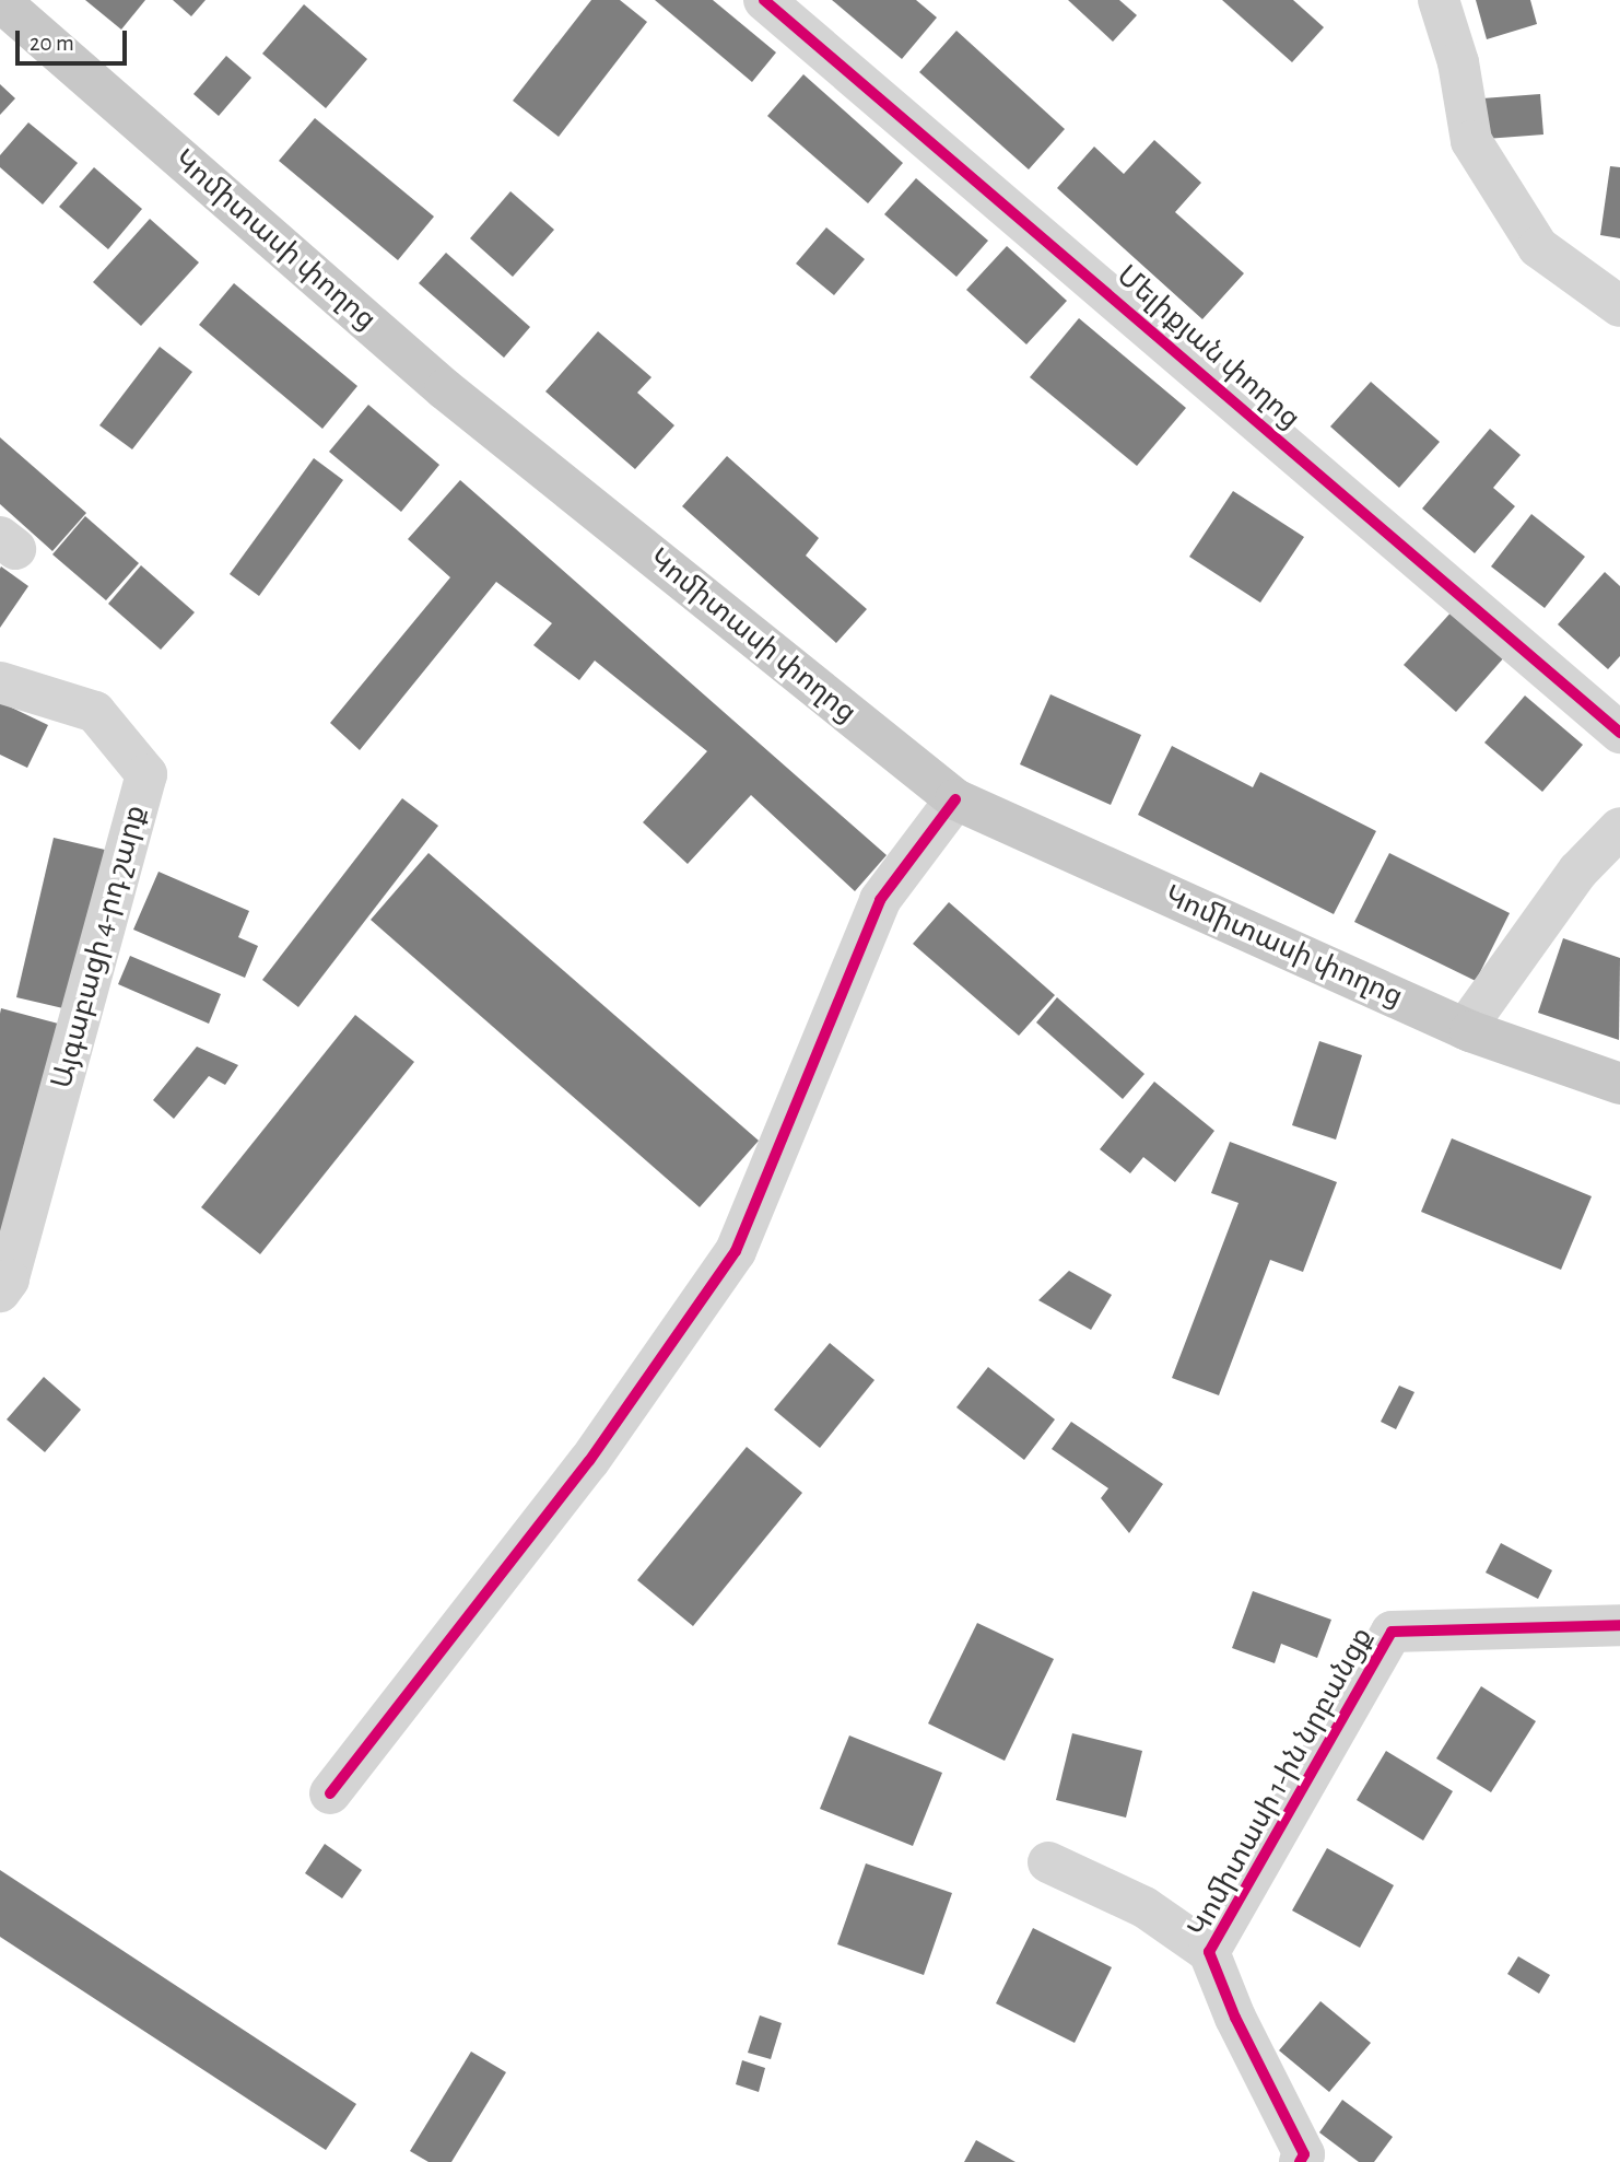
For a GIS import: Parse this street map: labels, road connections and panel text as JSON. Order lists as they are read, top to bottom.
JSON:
{
  "streets": {
    "main road": ["Կոմիտասի փողոց"],
    "street": ["Մելիքյան փողոց", "Այգաբացի 4-րդ շարք", "Կոմիտասի 1-ին նրբանցք"]
  },
  "scale_bar": "20 m"
}
